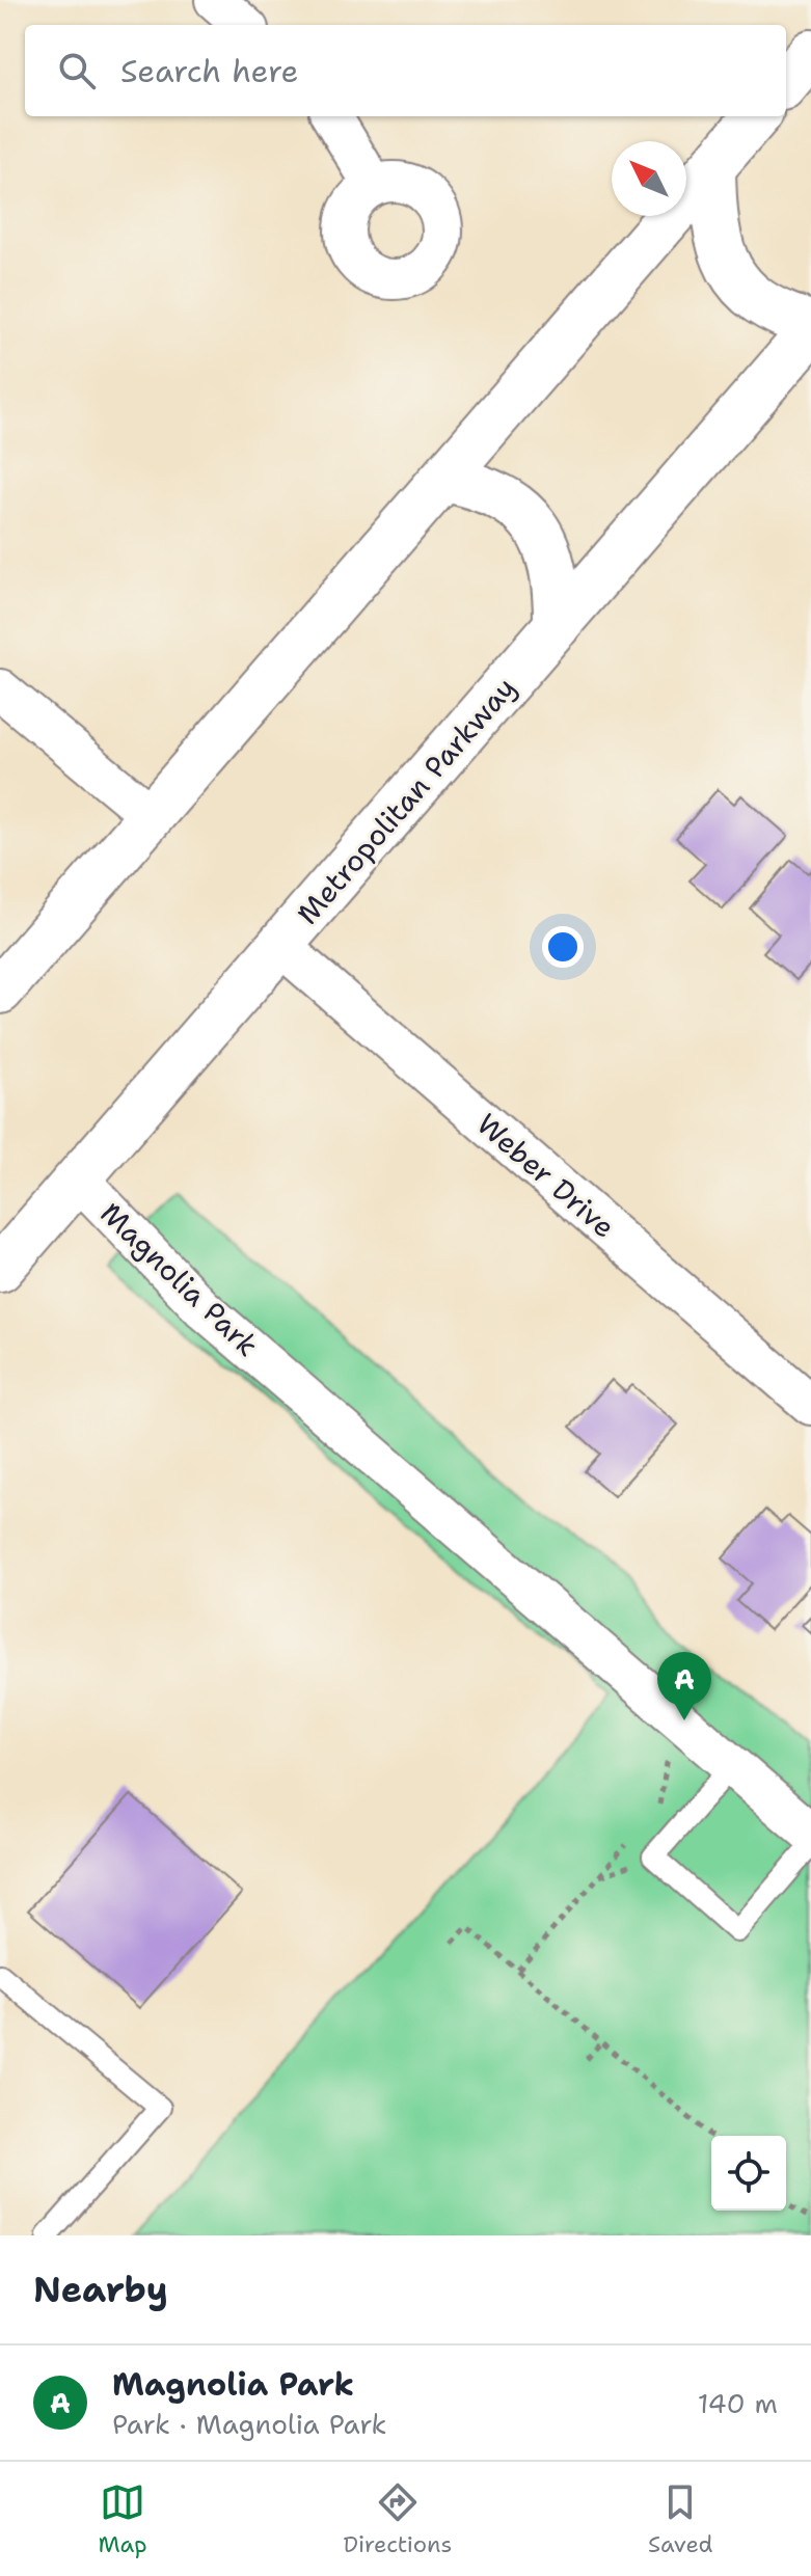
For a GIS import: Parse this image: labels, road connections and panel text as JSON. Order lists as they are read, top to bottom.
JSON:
{
  "streets": {
    "main road": ["Metropolitan Parkway"],
    "street": ["Weber Drive", "Magnolia Park"]
  },
  "crossings": [
    ["Metropolitan Parkway", "Weber Drive"],
    ["Metropolitan Parkway", "Magnolia Park"]
  ],
  "north": "top left",
  "page": {
    "search": "Search here",
    "pins": "A",
    "heading": "Nearby",
    "list": [
      {
        "mark": "A",
        "name": "Magnolia Park",
        "note": "Park · Magnolia Park",
        "value": "140 m"
      }
    ],
    "nav": ["Map", "Directions", "Saved"]
  }
}
